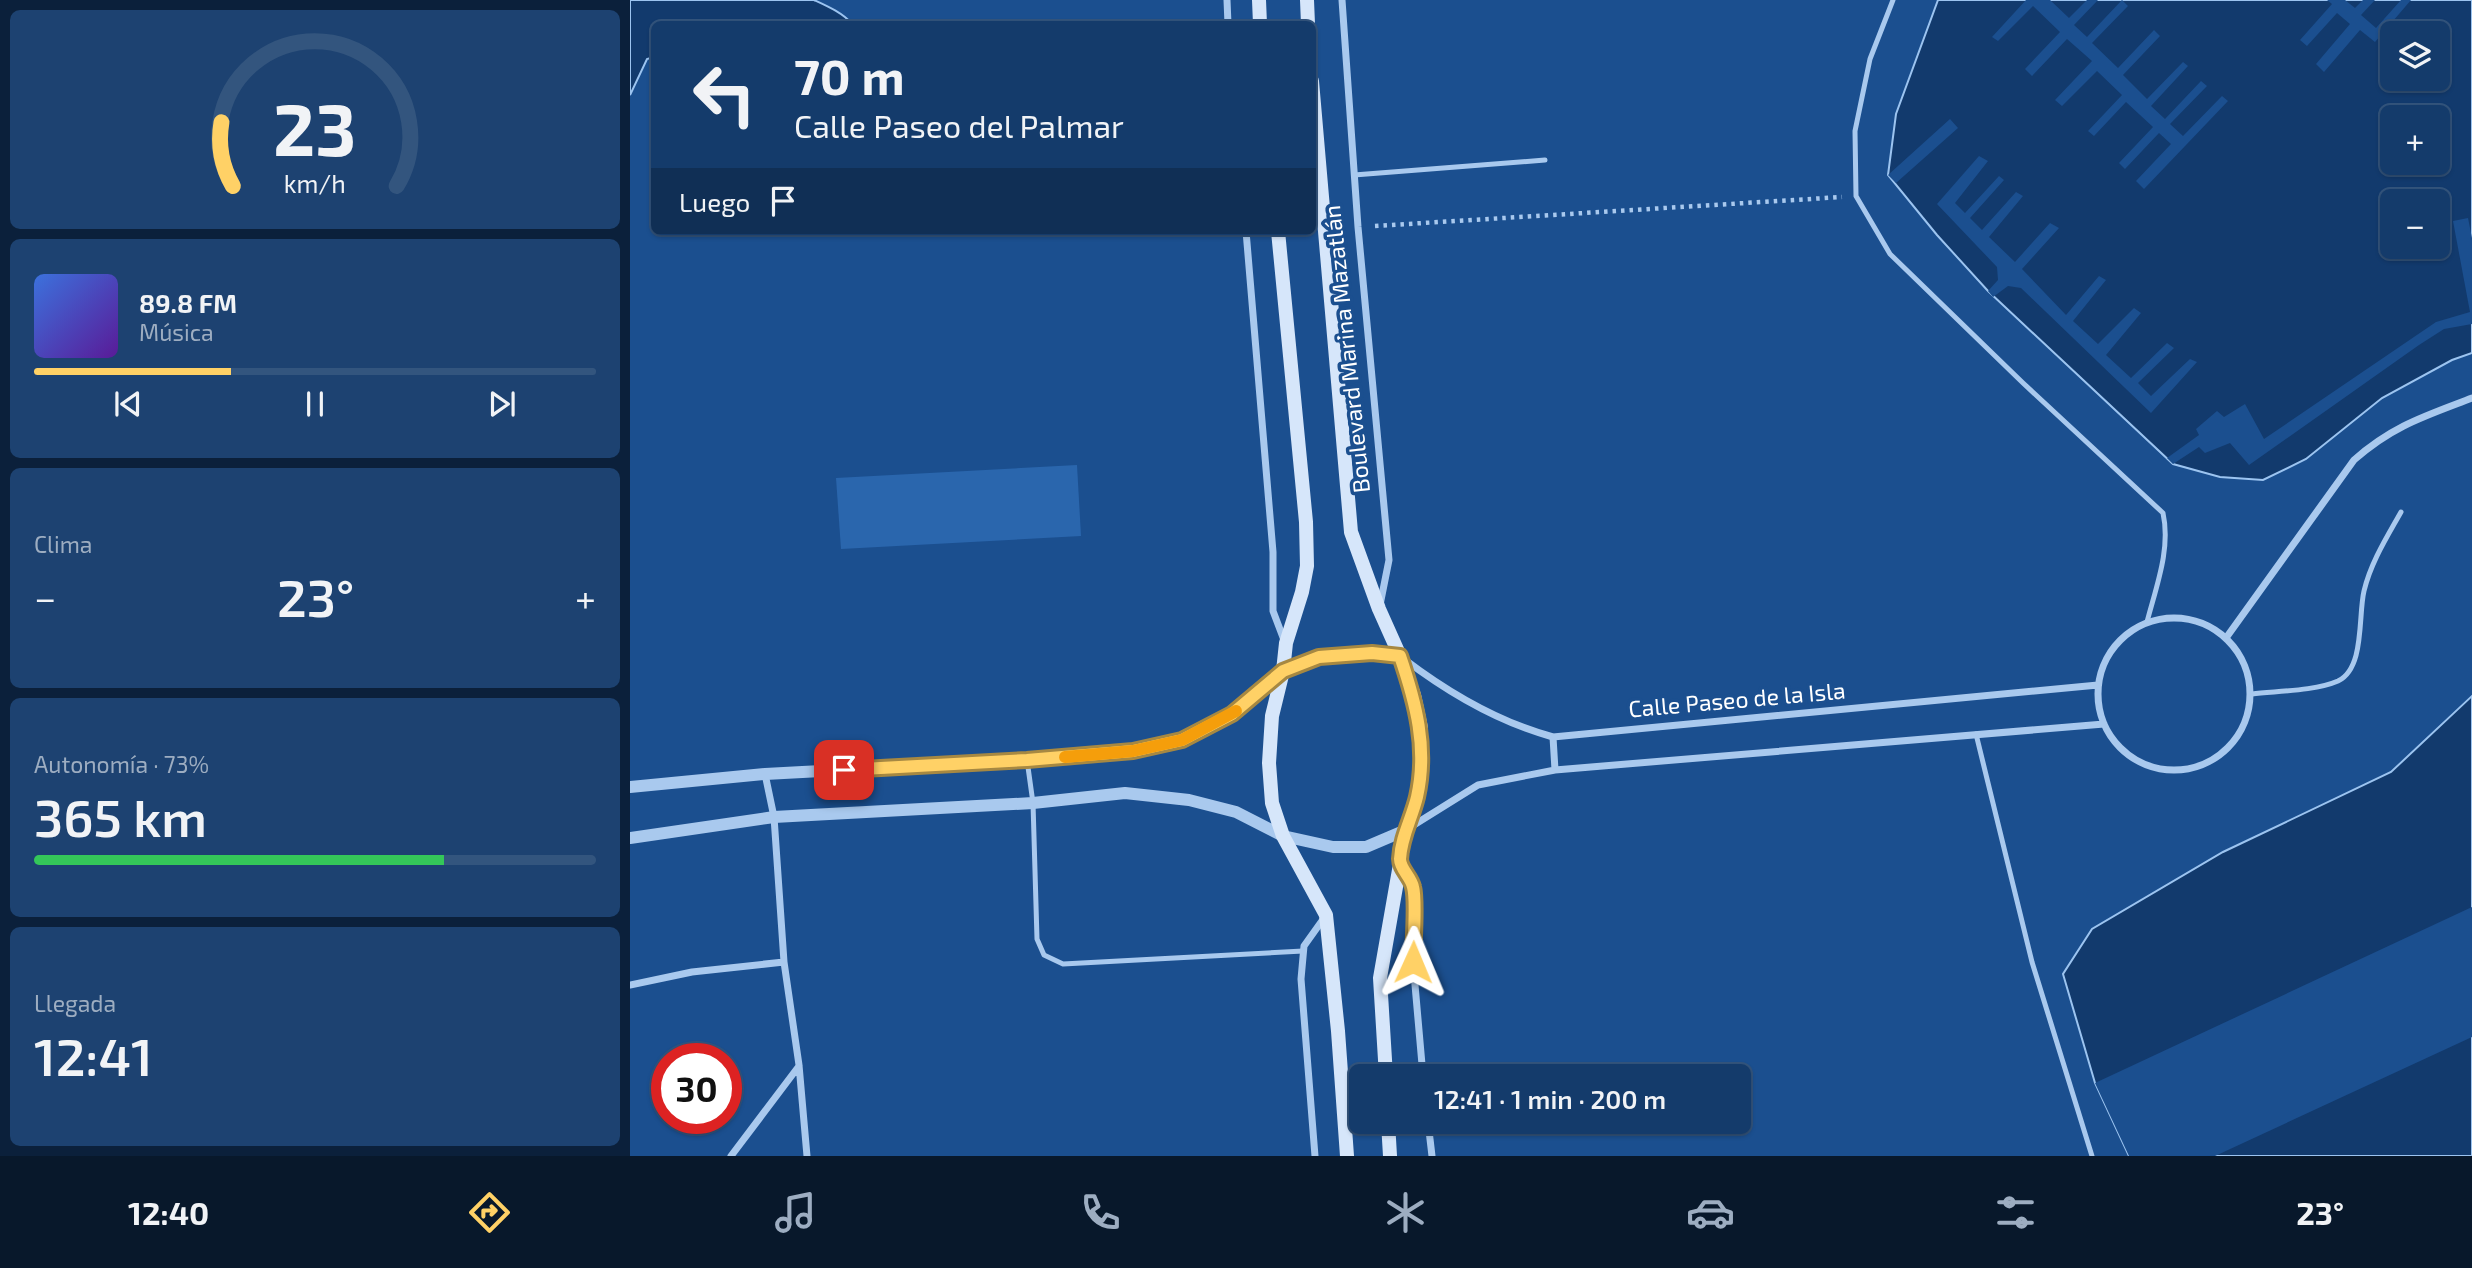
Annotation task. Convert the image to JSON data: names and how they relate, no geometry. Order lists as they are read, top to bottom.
{
  "streets": {
    "main road": ["Boulevard Marina Mazatlán"],
    "street": ["Calle Paseo de la Isla"]
  },
  "crossings": [
    ["Boulevard Marina Mazatlán", "Calle Paseo de la Isla"]
  ],
  "page": {
    "map_buttons": ["+", "−"],
    "turn": ["70 m", "Calle Paseo del Palmar"],
    "then": "Luego",
    "song": ["89.8 FM", "Música"],
    "tile": [
      "Clima",
      ["Autonomía · 73%", "365 km"],
      ["Llegada", "12:41"]
    ],
    "heat": ["−", "23°", "+"],
    "limit": "30",
    "trip": "12:41 · 1 min · 200 m",
    "tabs": ["12:40", "23°"],
    "gauge": ["23", "km/h"]
  }
}
